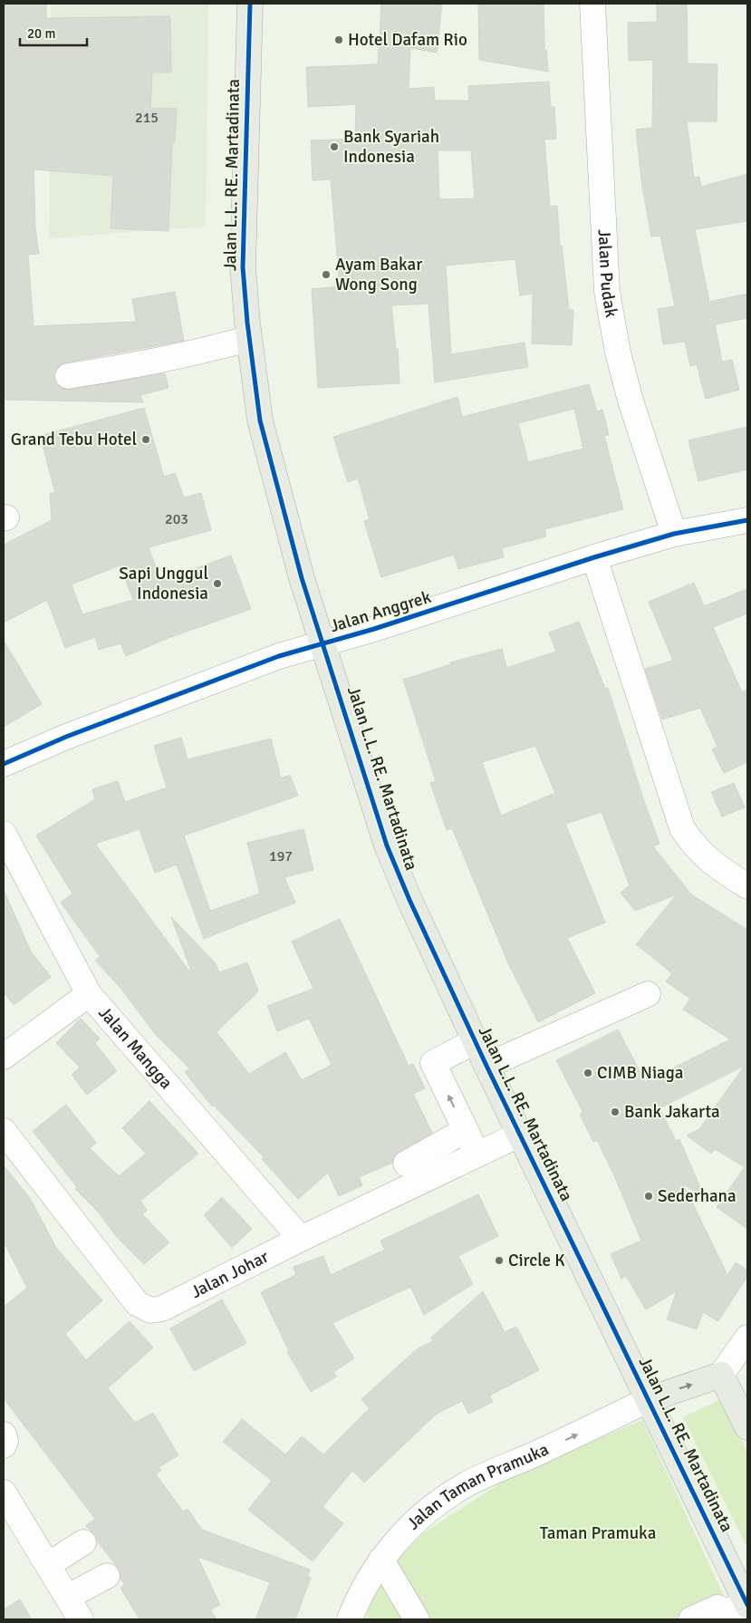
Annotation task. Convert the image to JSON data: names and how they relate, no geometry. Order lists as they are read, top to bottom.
{
  "streets": {
    "main road": ["Jalan L.L. RE. Martadinata"],
    "street": [
      "Jalan Pudak",
      "Jalan Anggrek",
      "Jalan Mangga",
      "Jalan Johar",
      "Jalan Taman Pramuka"
    ]
  },
  "crossings": [
    ["Jalan L.L. RE. Martadinata", "Jalan Anggrek"],
    ["Jalan L.L. RE. Martadinata", "Jalan Johar"],
    ["Jalan L.L. RE. Martadinata", "Jalan Taman Pramuka"],
    ["Jalan Pudak", "Jalan Anggrek"],
    ["Jalan Mangga", "Jalan Johar"]
  ],
  "one_way": ["Jalan Taman Pramuka"],
  "parks": ["Taman Pramuka"],
  "places": [
    "Hotel Dafam Rio",
    "Bank Syariah Indonesia",
    "Ayam Bakar Wong Song",
    "Grand Tebu Hotel",
    "Sapi Unggul Indonesia",
    "CIMB Niaga",
    "Bank Jakarta",
    "Sederhana",
    "Circle K"
  ],
  "house_numbers": ["215", "203", "197"],
  "scale_bar": "20 m"
}
